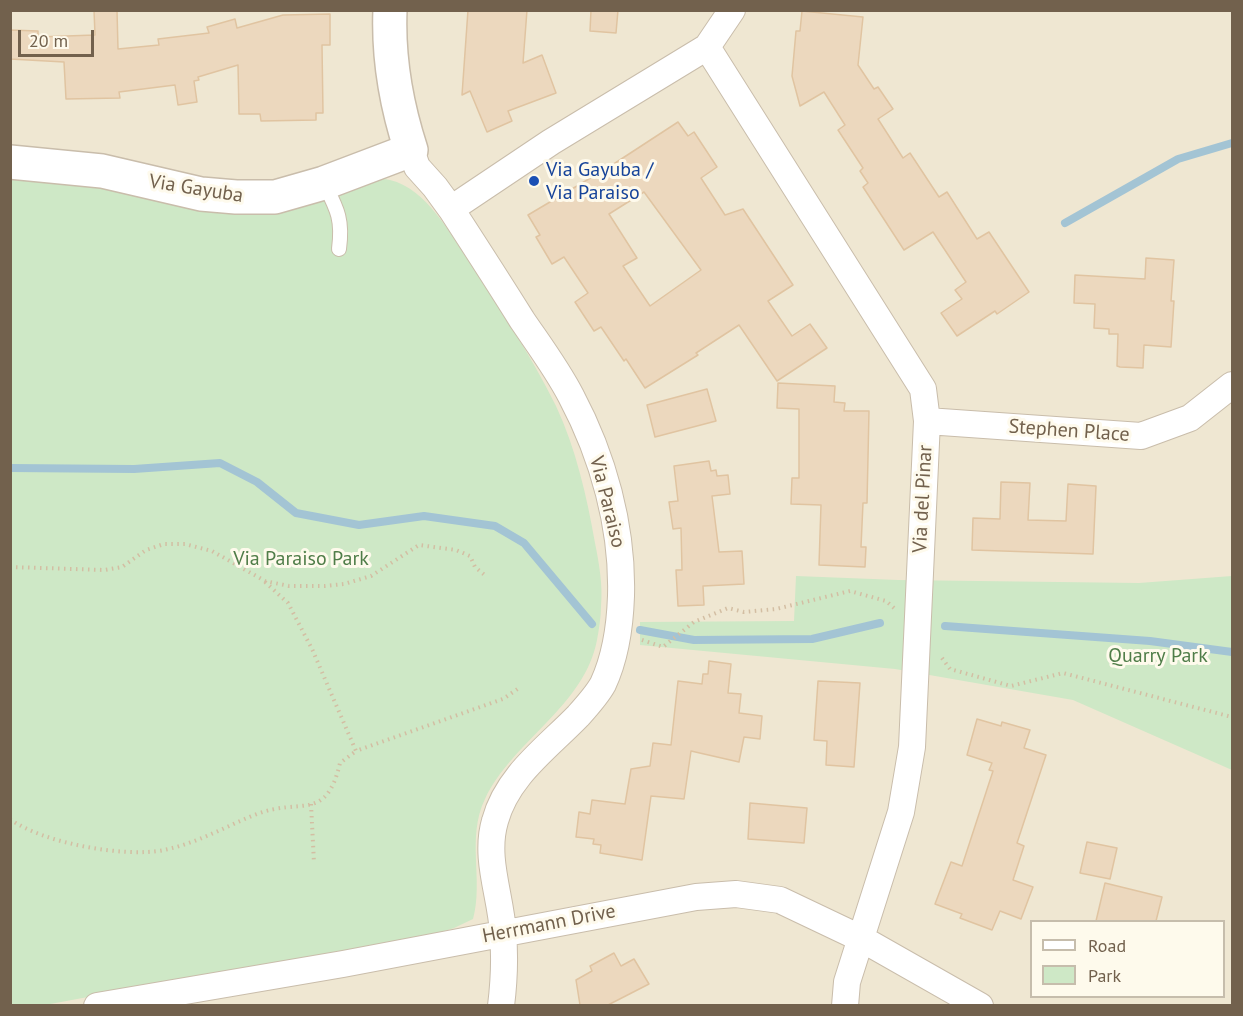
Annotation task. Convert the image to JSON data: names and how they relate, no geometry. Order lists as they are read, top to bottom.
{
  "streets": {
    "street": [
      "Via Gayuba",
      "Stephen Place",
      "Via del Pinar",
      "Via Paraiso",
      "Herrmann Drive"
    ]
  },
  "crossings": [
    ["Via Gayuba", "Via Paraiso"],
    ["Stephen Place", "Via del Pinar"],
    ["Via del Pinar", "Herrmann Drive"],
    ["Via Paraiso", "Herrmann Drive"]
  ],
  "parks": ["Via Paraiso Park", "Quarry Park"],
  "places": ["Via Gayuba / Via Paraiso"],
  "legend": ["Road", "Park"],
  "scale_bar": "20 m"
}
